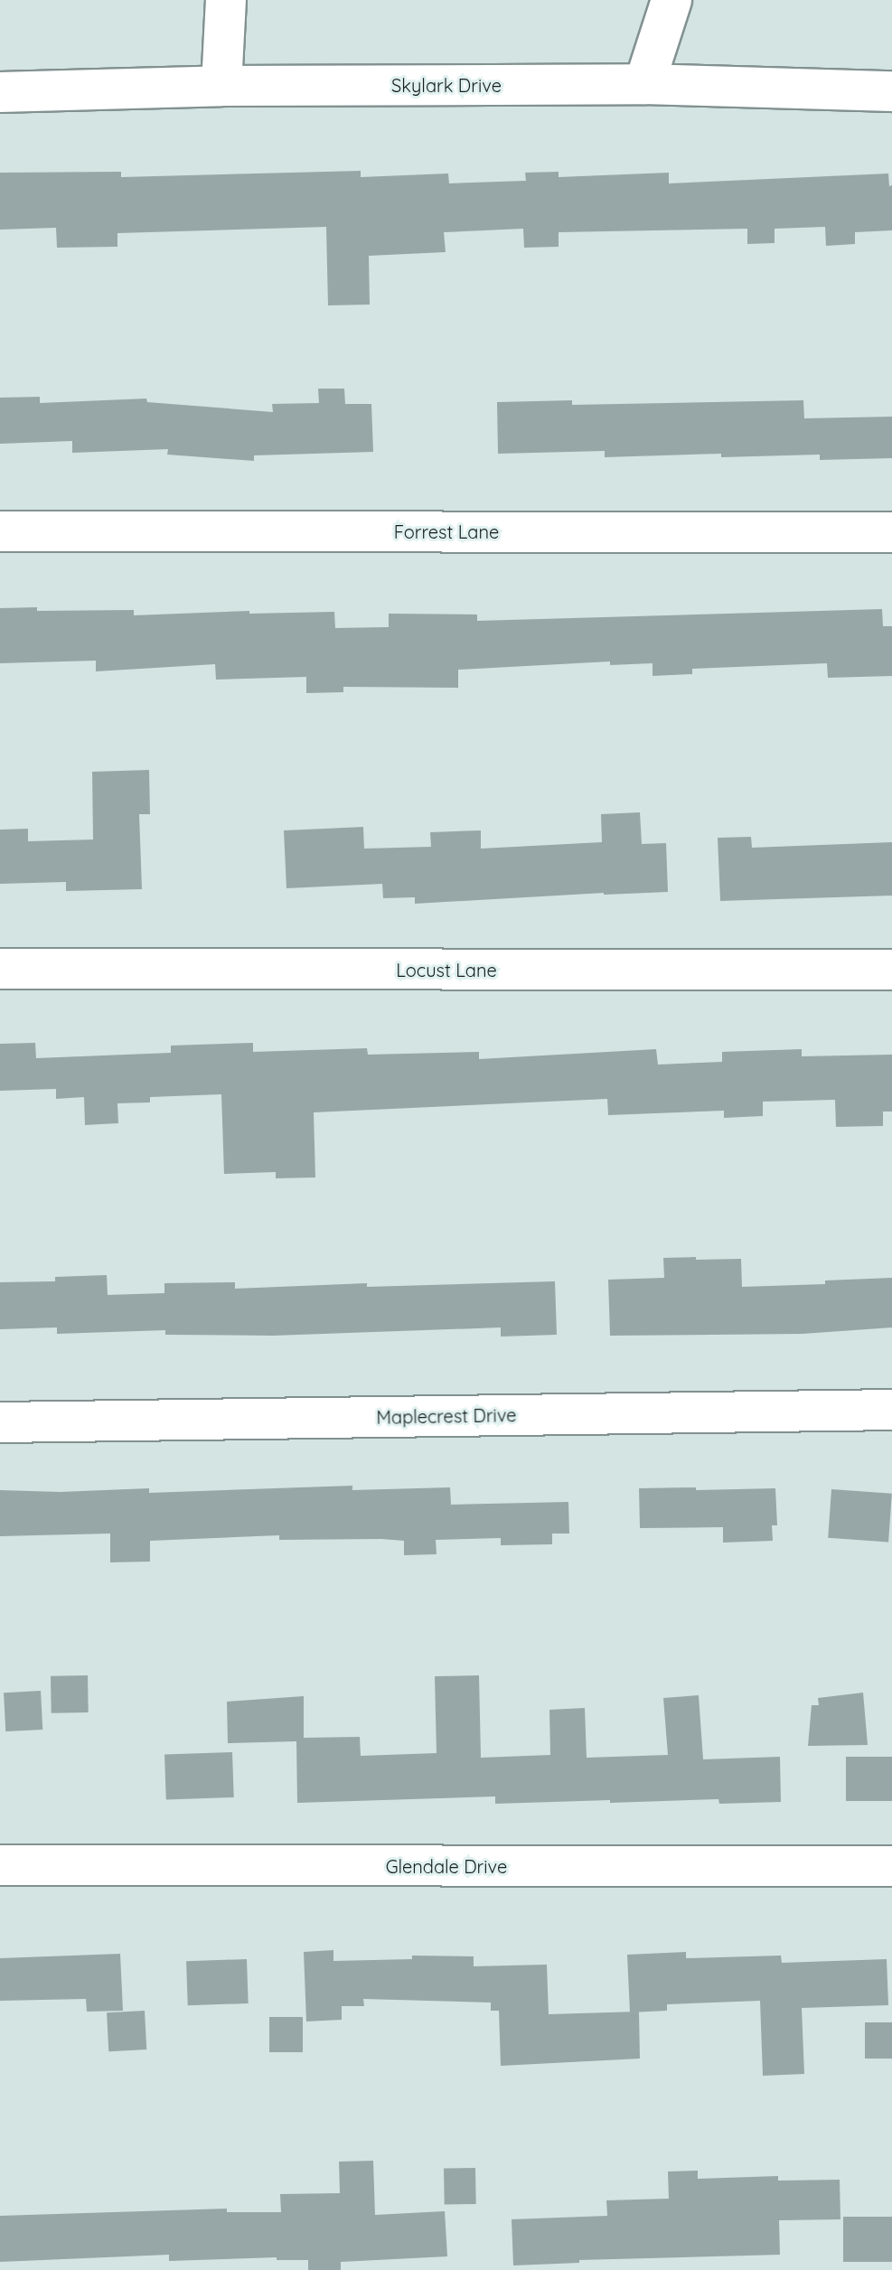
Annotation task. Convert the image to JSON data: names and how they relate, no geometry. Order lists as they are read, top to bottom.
{
  "streets": {
    "street": [
      "Skylark Drive",
      "Forrest Lane",
      "Locust Lane",
      "Maplecrest Drive",
      "Glendale Drive"
    ]
  }
}
